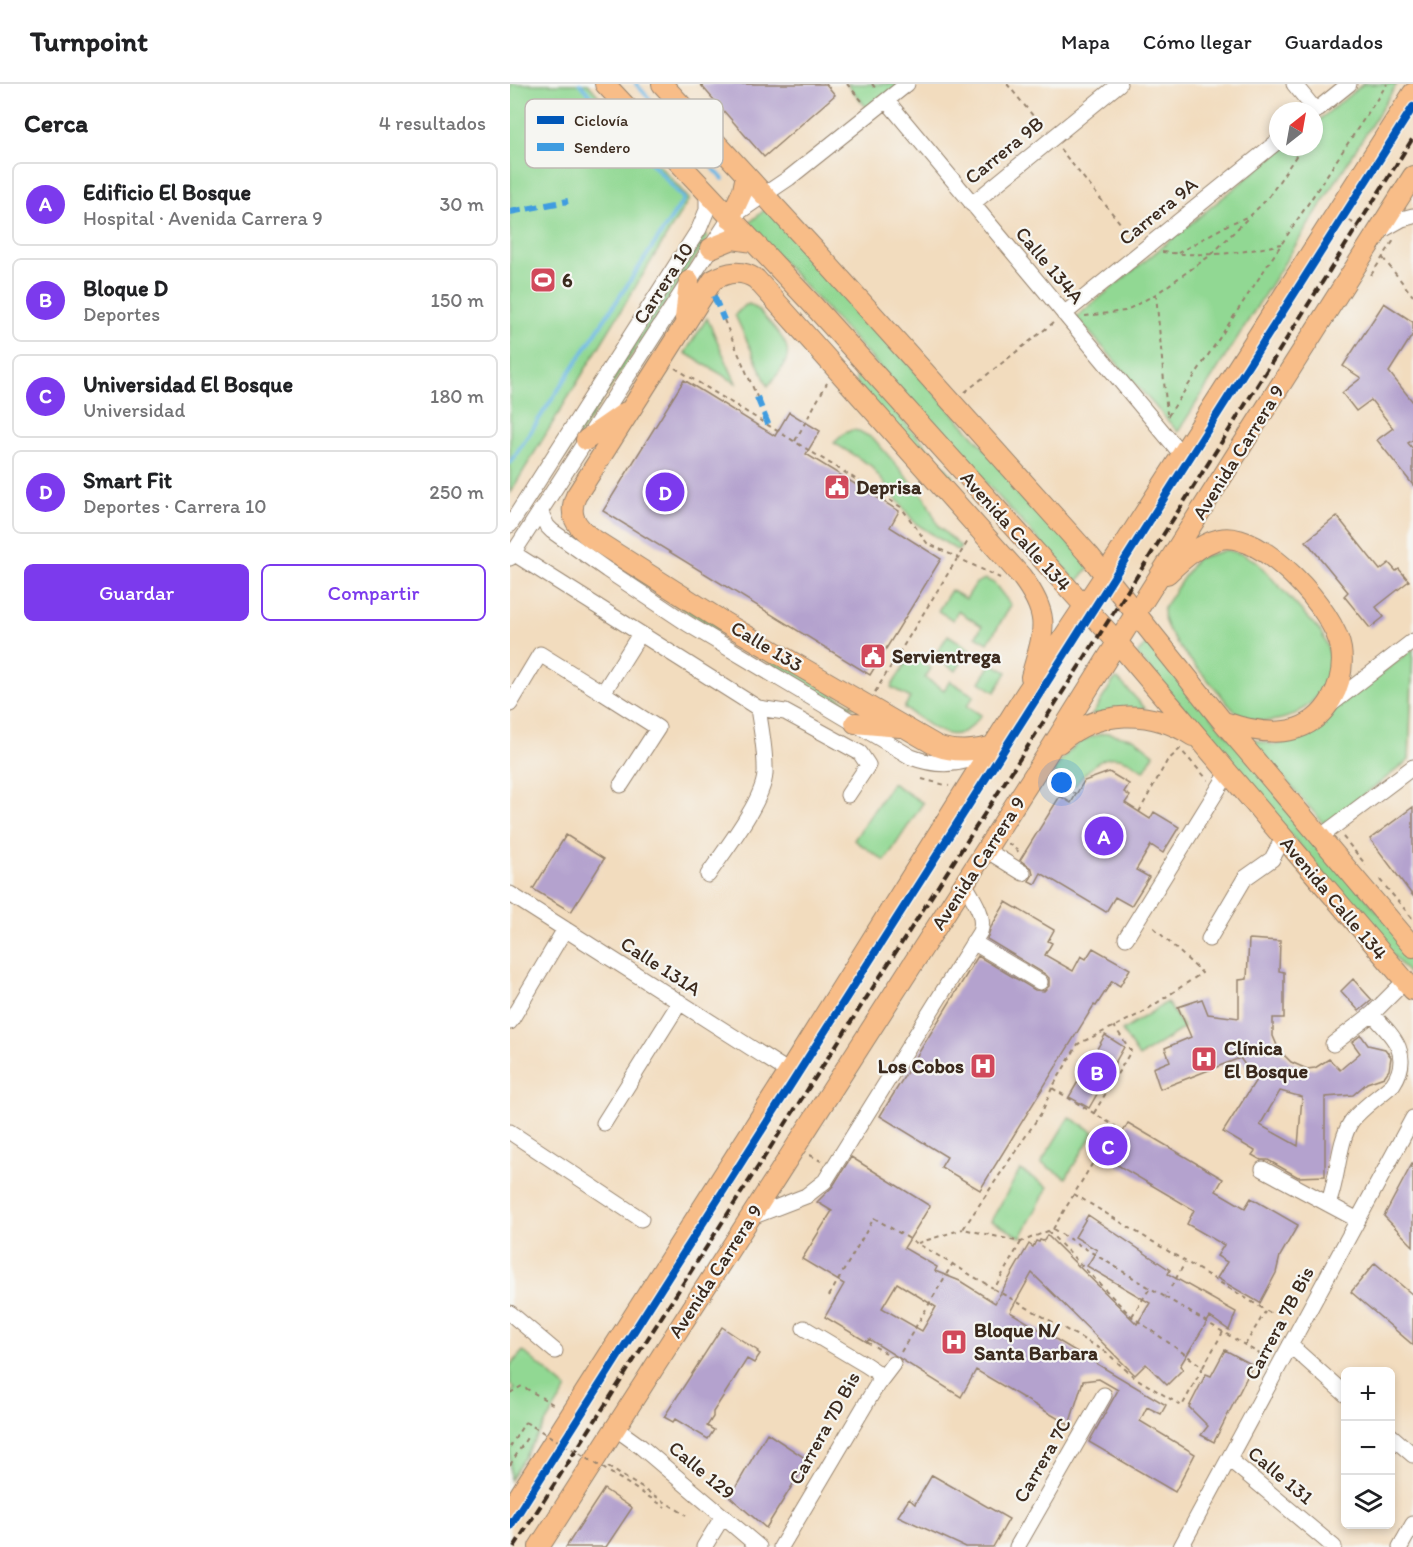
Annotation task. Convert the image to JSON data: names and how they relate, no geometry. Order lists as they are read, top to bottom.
{
  "streets": {
    "main road": ["Avenida Carrera 9", "Avenida Calle 134"],
    "street": [
      "Carrera 9B",
      "Carrera 9A",
      "Calle 134A",
      "Carrera 10",
      "Calle 133",
      "Calle 131A",
      "Carrera 7B Bis",
      "Carrera 7D Bis",
      "Carrera 7C",
      "Calle 129",
      "Calle 131"
    ]
  },
  "crossings": [
    ["Carrera 9B", "Calle 134A"],
    ["Carrera 9A", "Calle 134A"],
    ["Calle 134A", "Carrera 10"],
    ["Carrera 10", "Avenida Calle 134"],
    ["Carrera 10", "Calle 133"],
    ["Avenida Carrera 9", "Avenida Calle 134"],
    ["Avenida Carrera 9", "Calle 129"],
    ["Carrera 7B Bis", "Calle 131"]
  ],
  "places": {
    "sports": ["6"],
    "public building": ["Deprisa", "Servientrega"],
    "hospital": ["Clínica El Bosque", "Los Cobos", "Bloque N/ Santa Barbara"]
  },
  "legend": ["Ciclovía", "Sendero"],
  "north": "top right",
  "page": {
    "header": "Turnpoint",
    "nav": ["Mapa", "Cómo llegar", "Guardados"],
    "heading": ["Cerca", "4 resultados"],
    "list": [
      {
        "mark": "A",
        "name": "Edificio El Bosque",
        "note": "Hospital · Avenida Carrera 9",
        "value": "30 m"
      },
      {
        "mark": "B",
        "name": "Bloque D",
        "note": "Deportes",
        "value": "150 m"
      },
      {
        "mark": "C",
        "name": "Universidad El Bosque",
        "note": "Universidad",
        "value": "180 m"
      },
      {
        "mark": "D",
        "name": "Smart Fit",
        "note": "Deportes · Carrera 10",
        "value": "250 m"
      }
    ],
    "pins": [
      "D",
      "A",
      "B",
      "C"
    ],
    "buttons": ["Guardar", "Compartir"],
    "map_buttons": ["+", "−"]
  }
}
